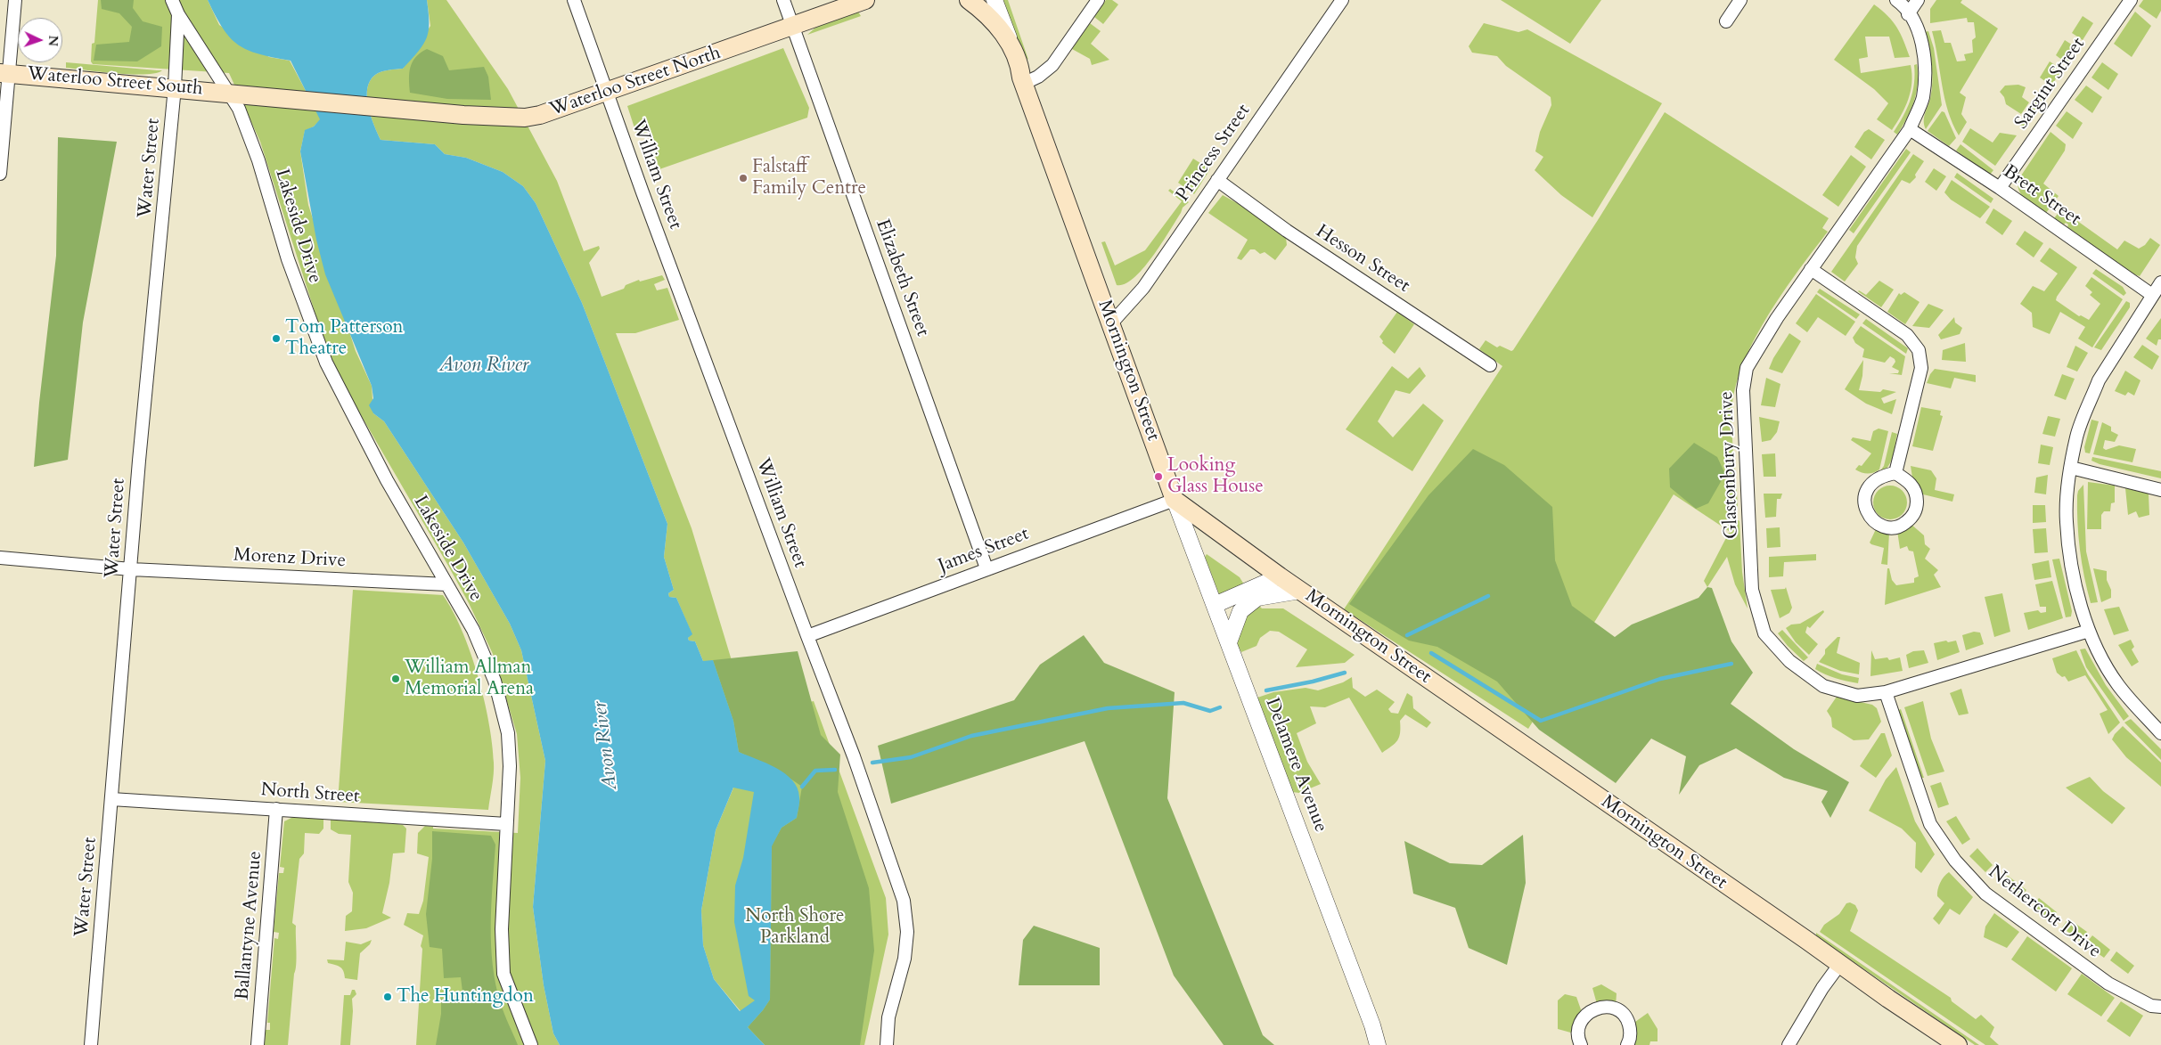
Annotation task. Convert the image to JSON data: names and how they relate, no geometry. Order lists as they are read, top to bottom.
{
  "streets": {
    "main road": ["Waterloo Street South", "Waterloo Street North", "Mornington Street"],
    "street": [
      "Sargint Street",
      "Princess Street",
      "Water Street",
      "William Street",
      "Brett Street",
      "Lakeside Drive",
      "Hesson Street",
      "Elizabeth Street",
      "Glastonbury Drive",
      "James Street",
      "Morenz Drive",
      "Delamere Avenue",
      "North Street",
      "Nethercott Drive",
      "Ballantyne Avenue"
    ]
  },
  "crossings": [
    ["Waterloo Street South", "Waterloo Street North"],
    ["Waterloo Street South", "Water Street"],
    ["Waterloo Street South", "Lakeside Drive"],
    ["Waterloo Street North", "William Street"],
    ["Waterloo Street North", "Lakeside Drive"],
    ["Waterloo Street North", "Elizabeth Street"],
    ["Sargint Street", "Brett Street"],
    ["Princess Street", "Hesson Street"],
    ["Princess Street", "Mornington Street"],
    ["Water Street", "Lakeside Drive"],
    ["Water Street", "Morenz Drive"],
    ["Water Street", "North Street"],
    ["William Street", "James Street"],
    ["Brett Street", "Glastonbury Drive"],
    ["Lakeside Drive", "Morenz Drive"],
    ["Lakeside Drive", "North Street"],
    ["Elizabeth Street", "James Street"],
    ["Mornington Street", "James Street"],
    ["Mornington Street", "Delamere Avenue"],
    ["Glastonbury Drive", "Nethercott Drive"],
    ["James Street", "Delamere Avenue"],
    ["North Street", "Ballantyne Avenue"]
  ],
  "water": ["Avon River"],
  "parks": ["North Shore Parkland"],
  "places": [
    "Falstaff Family Centre",
    "Tom Patterson Theatre",
    "Looking Glass House",
    "William Allman Memorial Arena",
    "The Huntingdon"
  ],
  "north": "right"
}
